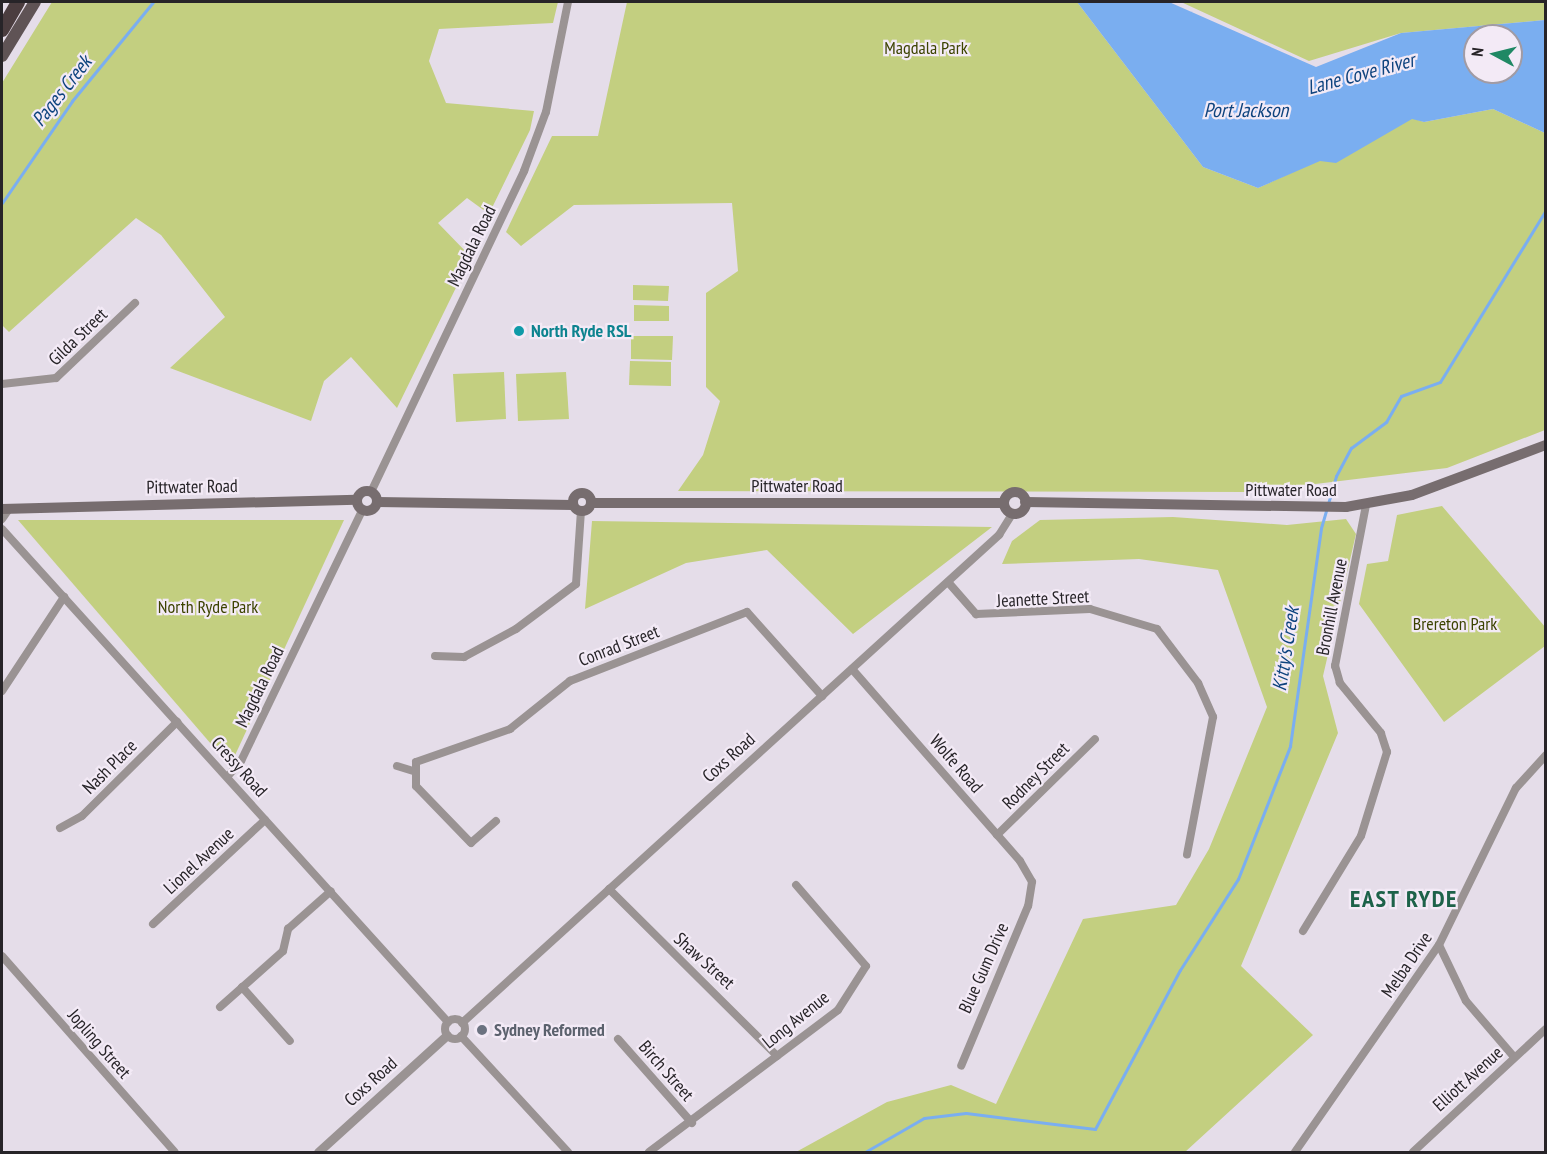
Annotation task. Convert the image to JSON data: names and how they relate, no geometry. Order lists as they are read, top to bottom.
{
  "streets": {
    "main road": ["Pittwater Road"],
    "street": [
      "Magdala Road",
      "Gilda Street",
      "Jeanette Street",
      "Bronhill Avenue",
      "Conrad Street",
      "Coxs Road",
      "Wolfe Road",
      "Nash Place",
      "Cressy Road",
      "Rodney Street",
      "Lionel Avenue",
      "Shaw Street",
      "Melba Drive",
      "Blue Gum Drive",
      "Long Avenue",
      "Jopling Street",
      "Birch Street",
      "Elliott Avenue"
    ]
  },
  "crossings": [
    ["Magdala Road", "Pittwater Road"],
    ["Magdala Road", "Cressy Road"],
    ["Pittwater Road", "Bronhill Avenue"],
    ["Pittwater Road", "Cressy Road"],
    ["Jeanette Street", "Coxs Road"],
    ["Conrad Street", "Coxs Road"],
    ["Coxs Road", "Wolfe Road"],
    ["Coxs Road", "Shaw Street"],
    ["Wolfe Road", "Rodney Street"],
    ["Wolfe Road", "Blue Gum Drive"],
    ["Nash Place", "Cressy Road"],
    ["Cressy Road", "Lionel Avenue"],
    ["Shaw Street", "Long Avenue"],
    ["Long Avenue", "Birch Street"]
  ],
  "districts": ["EAST RYDE"],
  "water": [
    "Lane Cove River",
    "Pages Creek",
    "Port Jackson",
    "Kitty's Creek"
  ],
  "parks": ["Magdala Park", "North Ryde Park", "Brereton Park"],
  "places": ["North Ryde RSL", "Sydney Reformed"],
  "north": "left"
}
